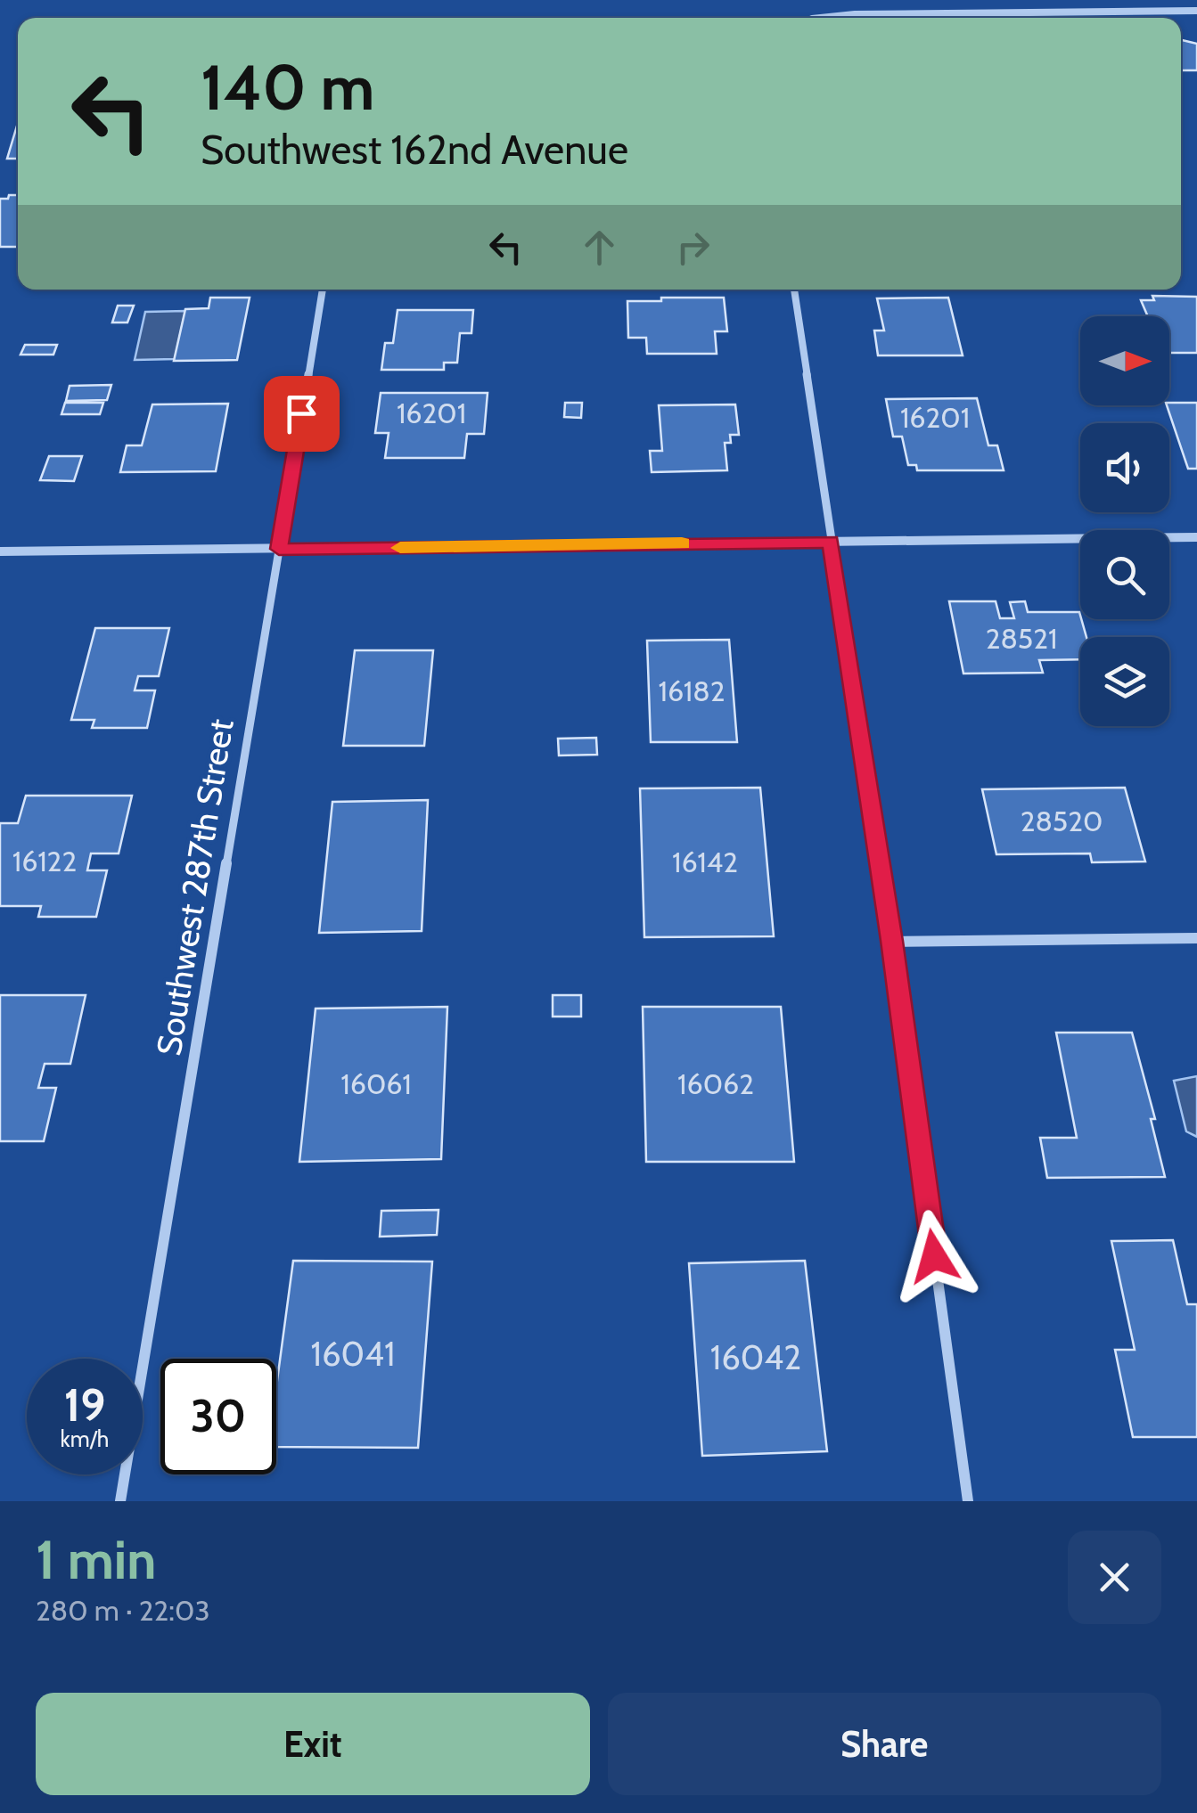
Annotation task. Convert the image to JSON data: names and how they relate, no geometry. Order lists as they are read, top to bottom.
{
  "streets": {
    "street": ["Southwest 287th Street"]
  },
  "house_numbers": [
    "16201",
    "16201",
    "28521",
    "16182",
    "28520",
    "16122",
    "16142",
    "16061",
    "16062",
    "16041",
    "16042"
  ],
  "north": "right",
  "page": {
    "turn": ["140 m", "Southwest 162nd Avenue"],
    "speed": "19 km/h",
    "limit": "30",
    "heading": ["1 min", "280 m · 22:03"],
    "buttons": ["Exit", "Share"]
  }
}
